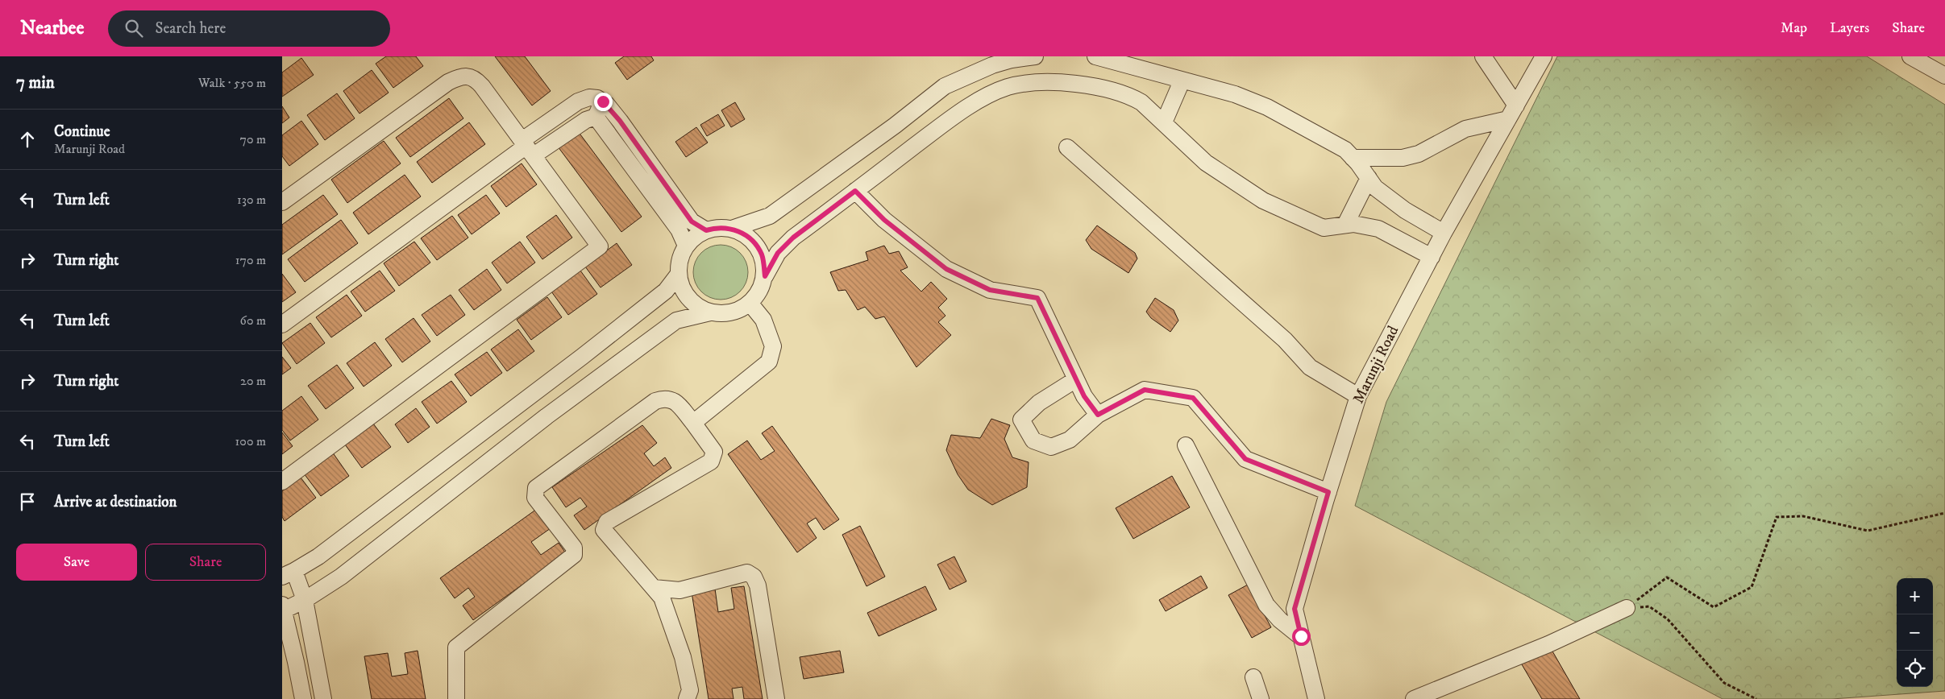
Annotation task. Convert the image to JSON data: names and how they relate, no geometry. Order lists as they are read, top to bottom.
{
  "streets": {
    "street": ["Marunji Road"]
  },
  "page": {
    "header": "Nearbee",
    "search": "Search here",
    "nav": ["Map", "Layers", "Share"],
    "heading": ["7 min", "Walk · 550 m"],
    "list": [
      ["Continue", "Marunji Road", "70 m"],
      ["Turn left", "130 m"],
      ["Turn right", "170 m"],
      ["Turn left", "60 m"],
      ["Turn right", "20 m"],
      ["Turn left", "100 m"],
      "Arrive at destination"
    ],
    "buttons": ["Save", "Share"],
    "map_buttons": ["+", "−"]
  }
}
